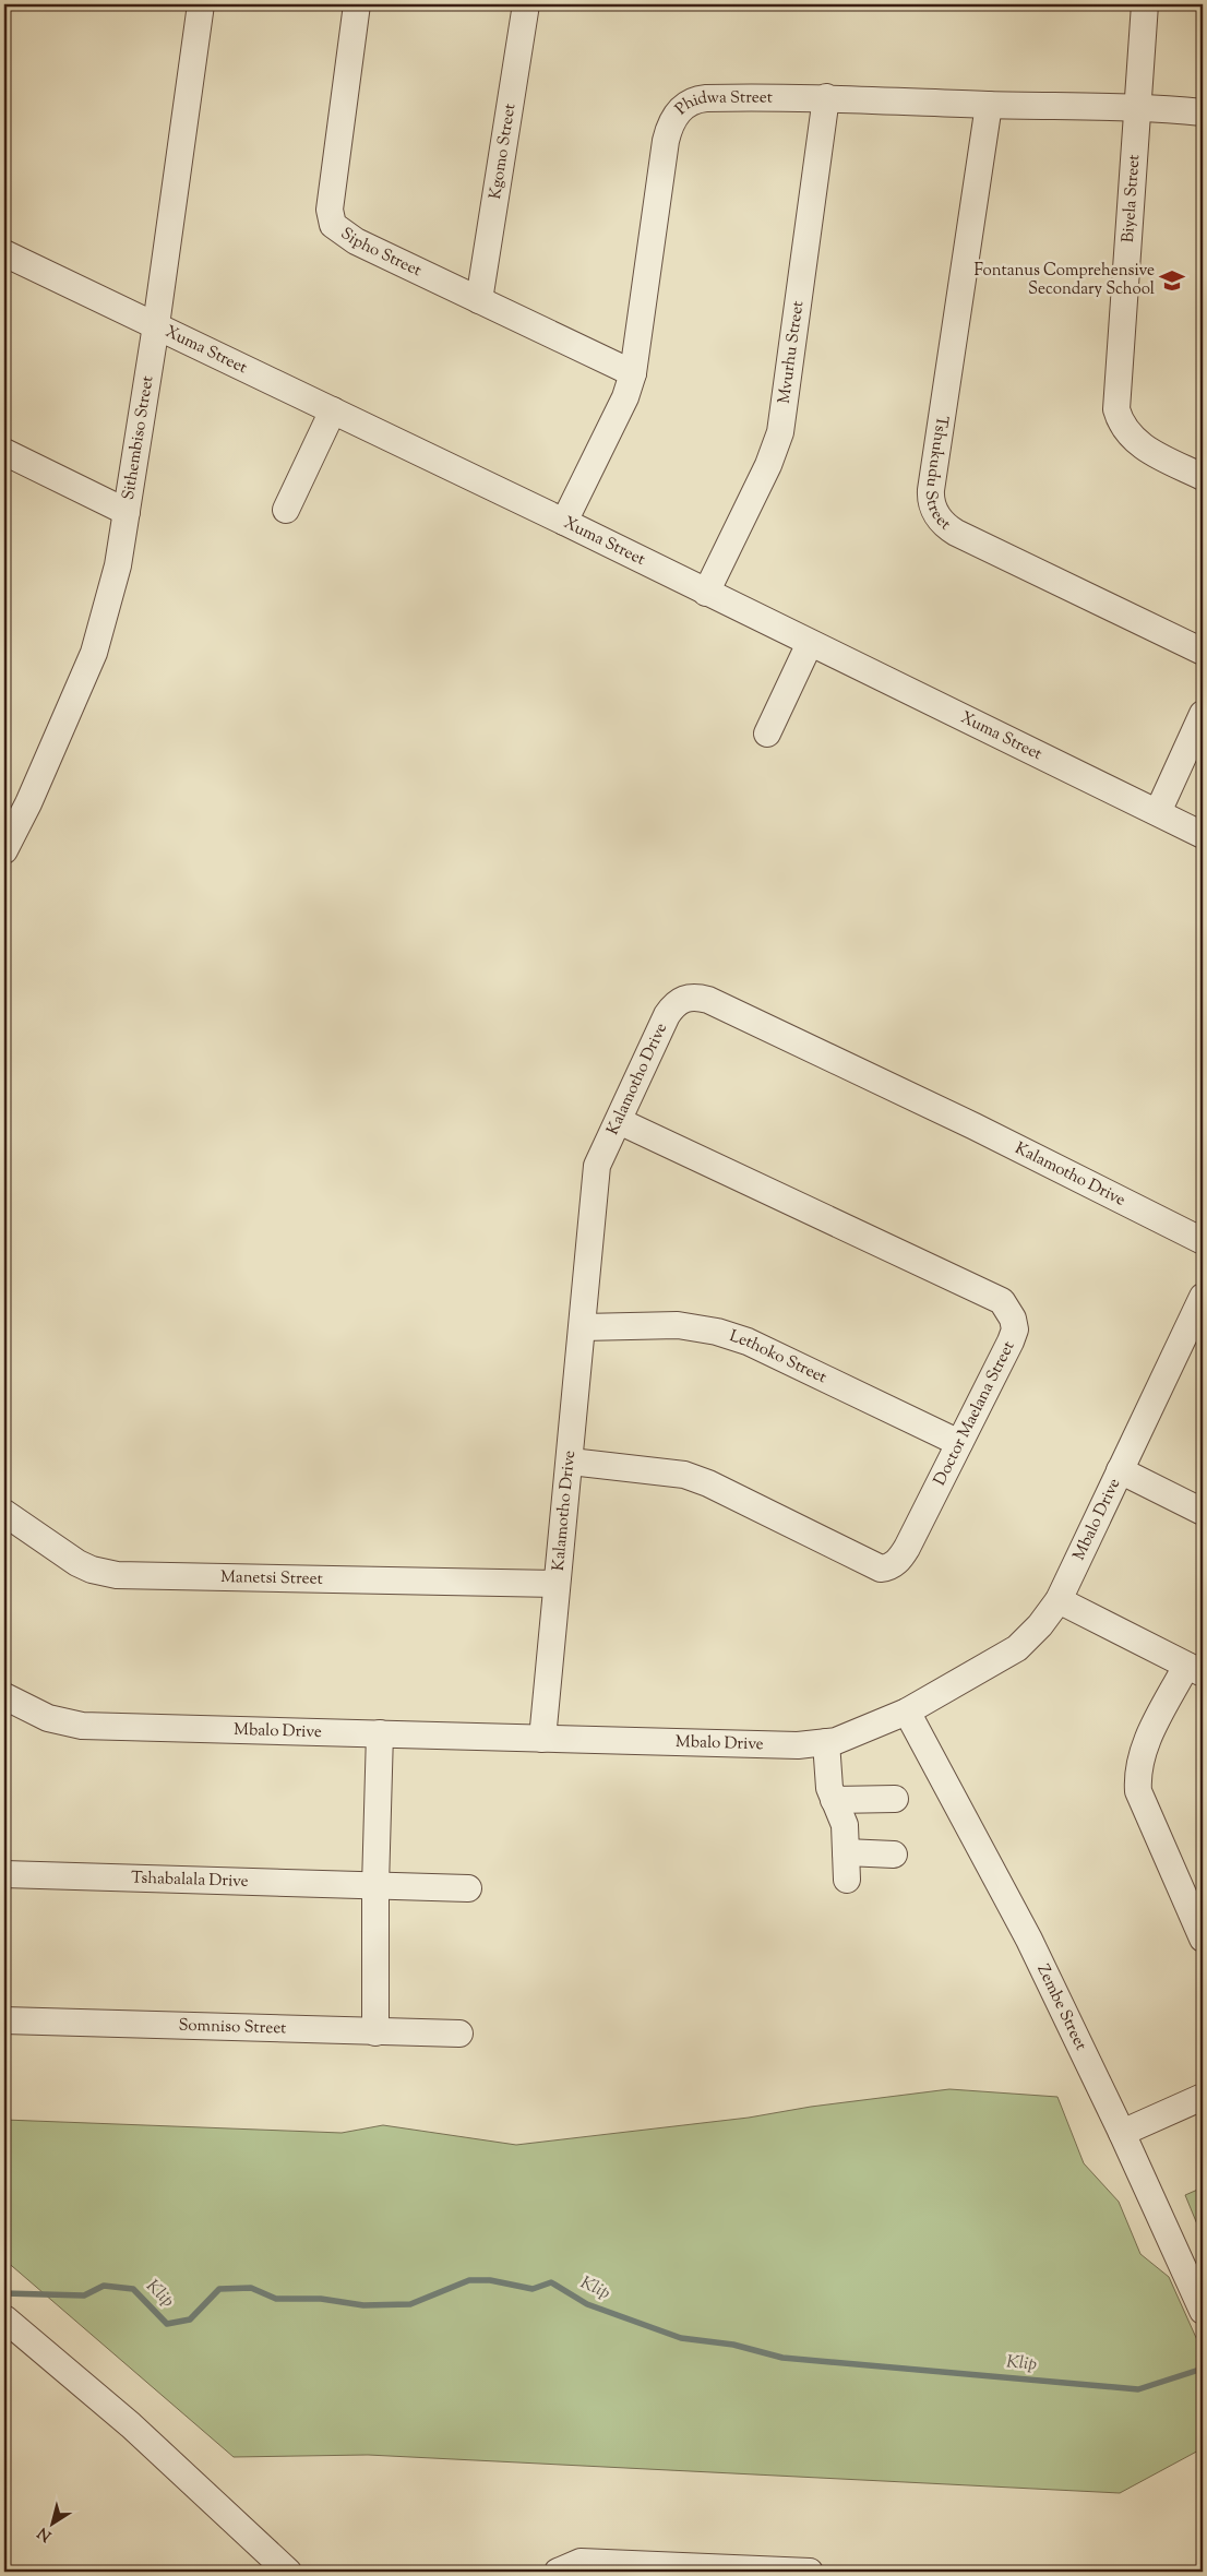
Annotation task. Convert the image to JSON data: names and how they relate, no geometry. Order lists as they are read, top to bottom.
{
  "streets": {
    "street": [
      "Phidwa Street",
      "Kgomo Street",
      "Biyela Street",
      "Sipho Street",
      "Xuma Street",
      "Mvurhu Street",
      "Sithembiso Street",
      "Tshukudu Street",
      "Kalamotho Drive",
      "Lethoko Street",
      "Doctor Maelana Street",
      "Mbalo Drive",
      "Manetsi Street",
      "Tshabalala Drive",
      "Zembe Street",
      "Somniso Street"
    ]
  },
  "crossings": [
    ["Phidwa Street", "Biyela Street"],
    ["Phidwa Street", "Sipho Street"],
    ["Phidwa Street", "Xuma Street"],
    ["Phidwa Street", "Mvurhu Street"],
    ["Phidwa Street", "Tshukudu Street"],
    ["Kgomo Street", "Sipho Street"],
    ["Xuma Street", "Mvurhu Street"],
    ["Xuma Street", "Sithembiso Street"],
    ["Kalamotho Drive", "Lethoko Street"],
    ["Kalamotho Drive", "Doctor Maelana Street"],
    ["Kalamotho Drive", "Mbalo Drive"],
    ["Kalamotho Drive", "Manetsi Street"],
    ["Lethoko Street", "Doctor Maelana Street"],
    ["Mbalo Drive", "Zembe Street"]
  ],
  "water": ["Klip"],
  "places": {
    "school or university": ["Fontanus Comprehensive Secondary School"]
  },
  "north": "bottom left"
}
